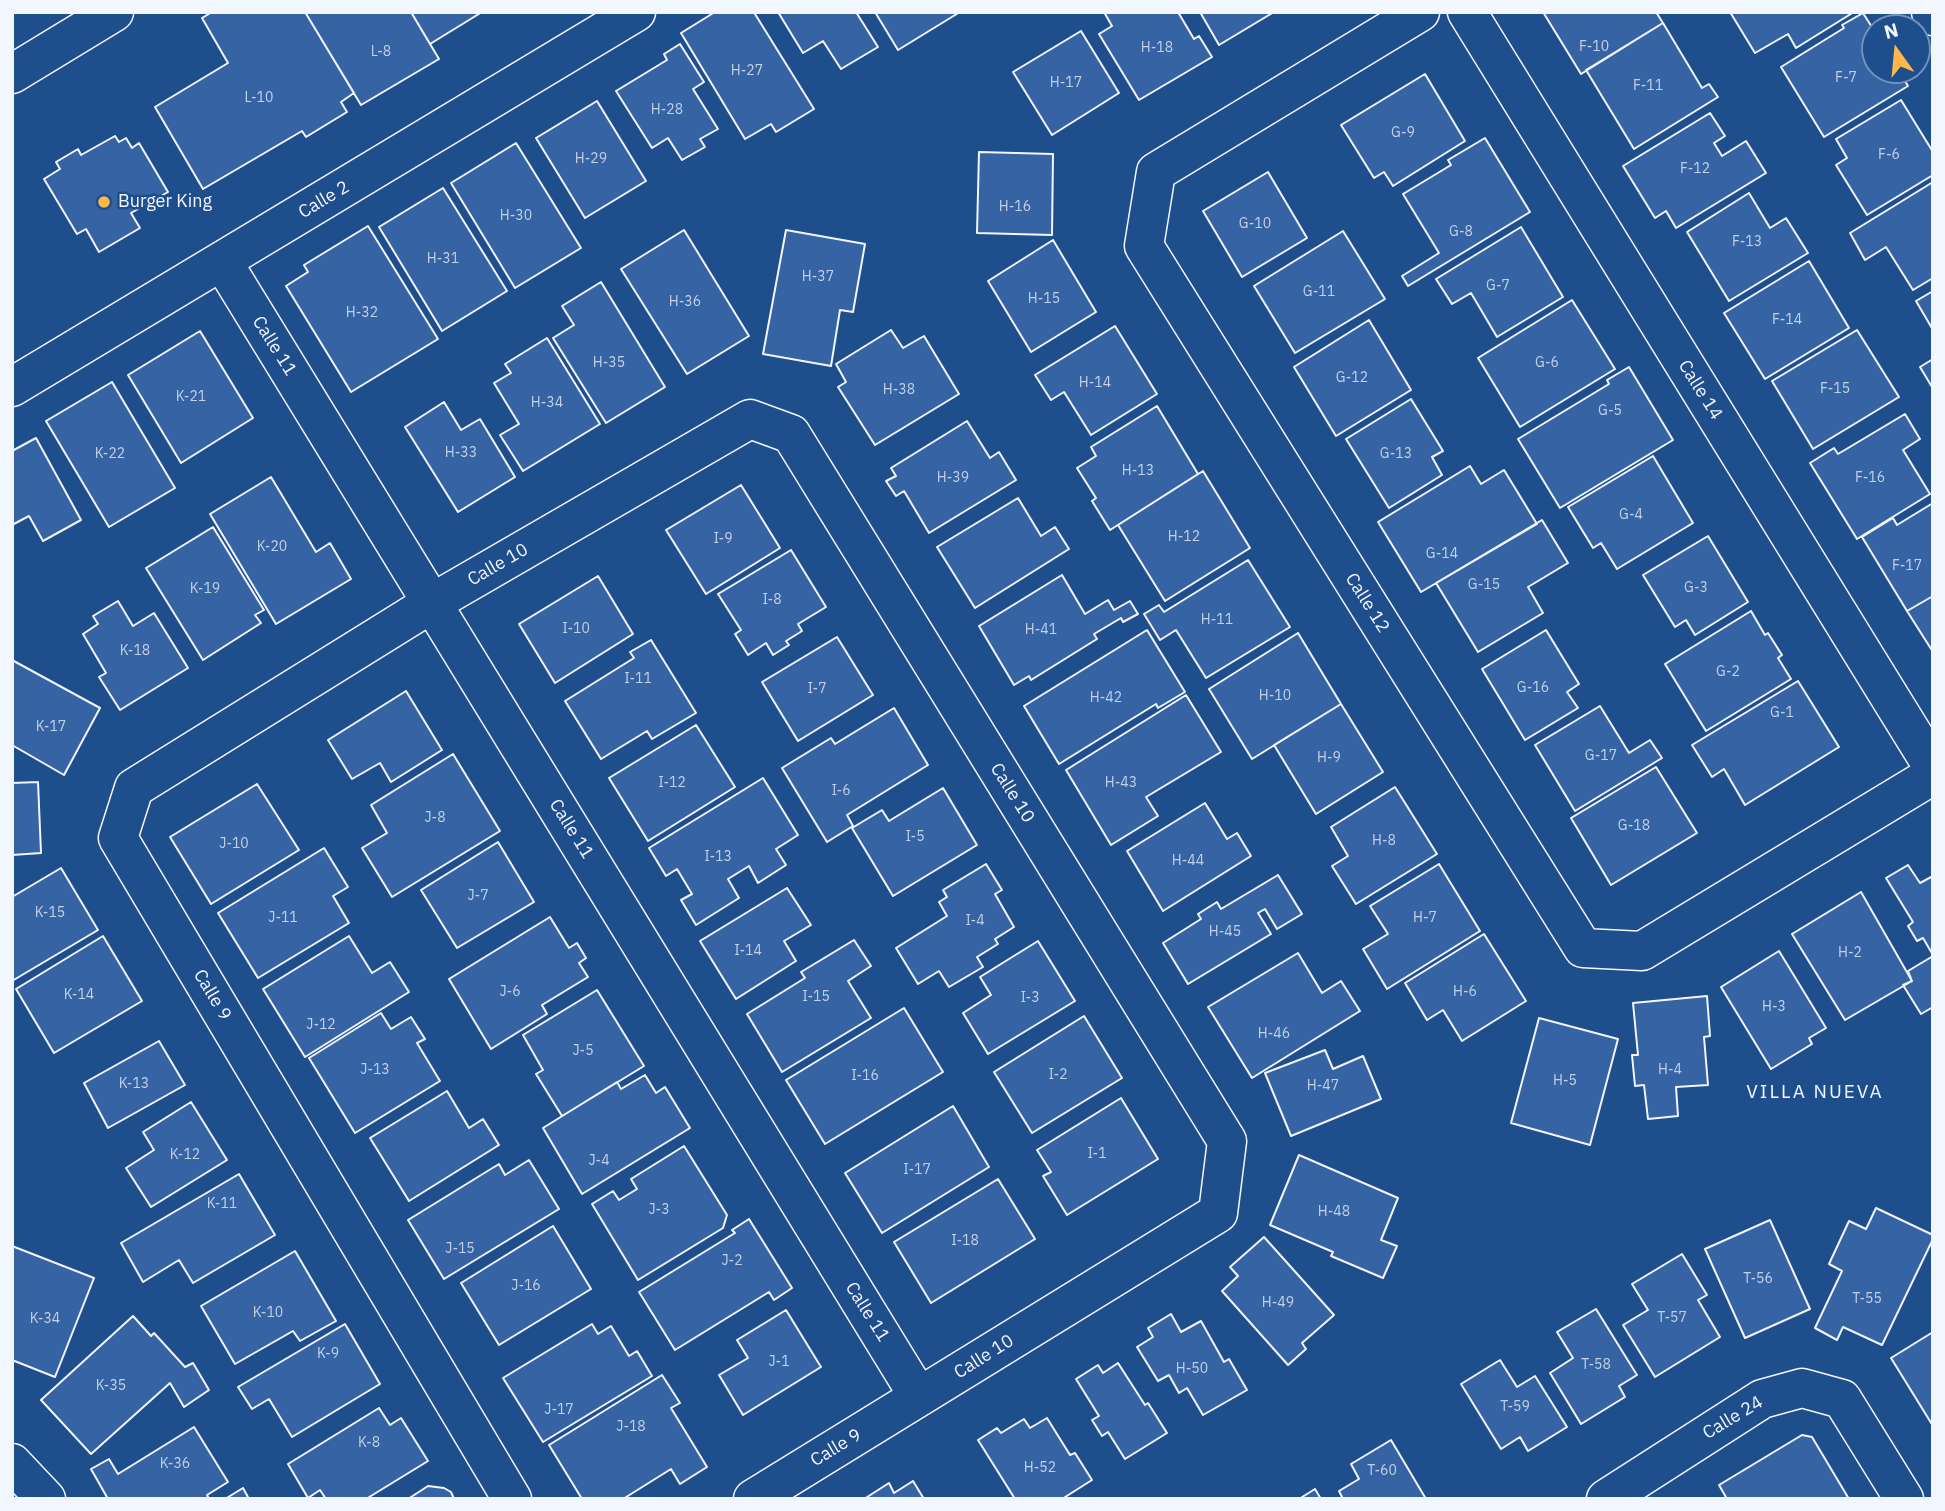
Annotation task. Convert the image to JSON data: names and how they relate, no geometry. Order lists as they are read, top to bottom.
{
  "streets": {
    "street": [
      "Calle 2",
      "Calle 11",
      "Calle 14",
      "Calle 10",
      "Calle 12",
      "Calle 9",
      "Calle 24"
    ]
  },
  "crossings": [
    ["Calle 2", "Calle 11"],
    ["Calle 11", "Calle 10"],
    ["Calle 11", "Calle 9"],
    ["Calle 10", "Calle 9"]
  ],
  "districts": ["VILLA NUEVA"],
  "places": ["Burger King"],
  "house_numbers": [
    "F-10",
    "H-18",
    "L-8",
    "H-27",
    "F-7",
    "H-17",
    "F-11",
    "L-10",
    "H-28",
    "G-9",
    "F-6",
    "H-29",
    "F-12",
    "H-16",
    "H-30",
    "G-10",
    "G-8",
    "F-13",
    "H-31",
    "H-37",
    "G-7",
    "G-11",
    "H-15",
    "H-36",
    "H-32",
    "F-14",
    "H-35",
    "G-6",
    "G-12",
    "H-14",
    "F-15",
    "H-38",
    "K-21",
    "H-34",
    "G-5",
    "H-33",
    "K-22",
    "G-13",
    "H-13",
    "H-39",
    "F-16",
    "G-4",
    "H-12",
    "I-9",
    "K-20",
    "G-14",
    "F-17",
    "G-15",
    "G-3",
    "K-19",
    "I-8",
    "H-11",
    "I-10",
    "H-41",
    "K-18",
    "G-2",
    "I-11",
    "G-16",
    "I-7",
    "H-10",
    "H-42",
    "G-1",
    "K-17",
    "G-17",
    "H-9",
    "I-12",
    "H-43",
    "I-6",
    "J-8",
    "G-18",
    "I-5",
    "H-8",
    "J-10",
    "I-13",
    "H-44",
    "J-7",
    "K-15",
    "J-11",
    "H-7",
    "I-4",
    "H-45",
    "I-14",
    "H-2",
    "J-6",
    "H-6",
    "K-14",
    "I-15",
    "I-3",
    "H-3",
    "J-12",
    "H-46",
    "J-5",
    "J-13",
    "H-4",
    "I-2",
    "I-16",
    "H-5",
    "K-13",
    "H-47",
    "I-1",
    "K-12",
    "J-4",
    "I-17",
    "K-11",
    "J-3",
    "H-48",
    "I-18",
    "J-15",
    "J-2",
    "T-56",
    "J-16",
    "T-55",
    "H-49",
    "K-10",
    "T-57",
    "K-34",
    "K-9",
    "J-1",
    "T-58",
    "H-50",
    "K-35",
    "T-59",
    "J-17",
    "J-18",
    "K-8",
    "K-36",
    "H-52",
    "T-60"
  ],
  "north": "top"
}
